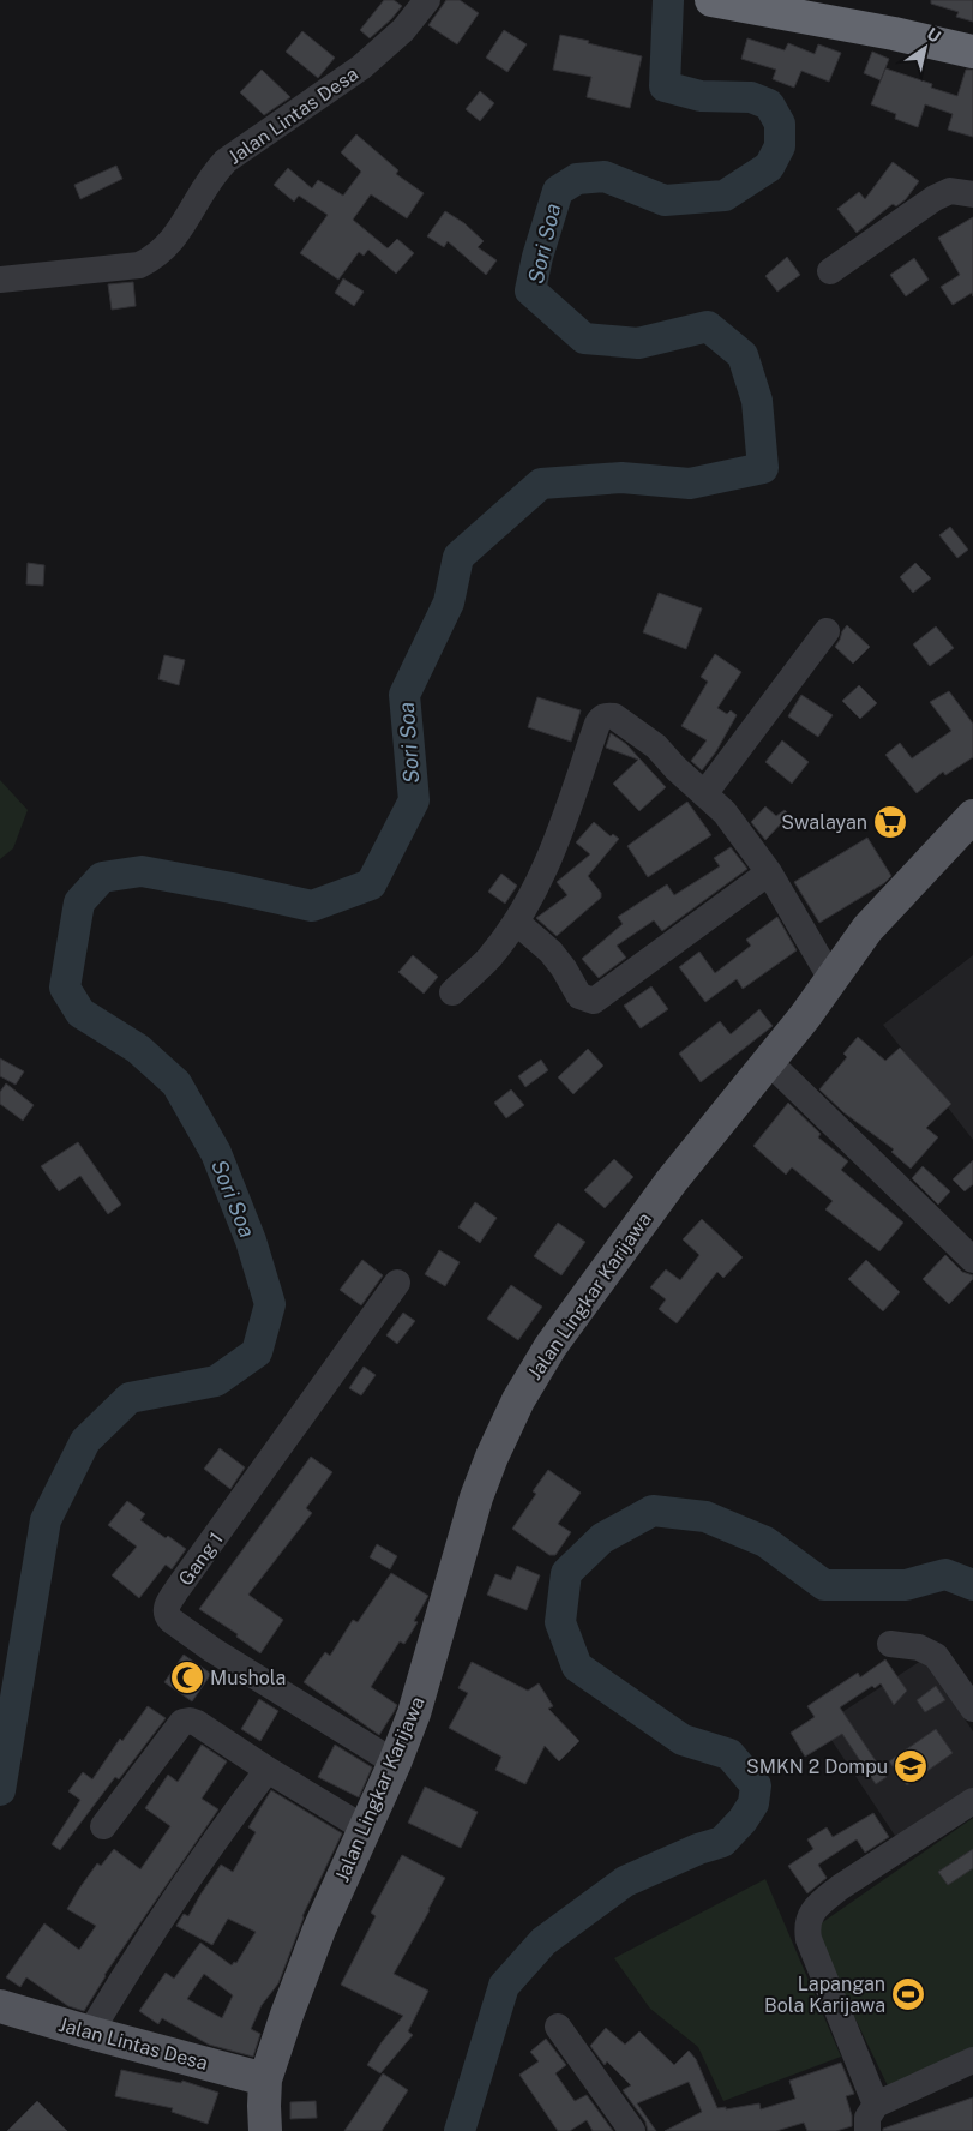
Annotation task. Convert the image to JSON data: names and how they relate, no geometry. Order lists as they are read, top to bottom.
{
  "streets": {
    "main road": ["Jalan Lintas Desa", "Jalan Lingkar Karijawa"],
    "street": ["Gang 1"]
  },
  "crossings": [
    ["Jalan Lintas Desa", "Jalan Lingkar Karijawa"],
    ["Jalan Lingkar Karijawa", "Gang 1"]
  ],
  "water": ["Sori Soa"],
  "places": {
    "supermarket": ["Swalayan"],
    "mosque": ["Mushola"],
    "school or university": ["SMKN 2 Dompu"],
    "sports": ["Lapangan Bola Karijawa"]
  },
  "north": "top right"
}
